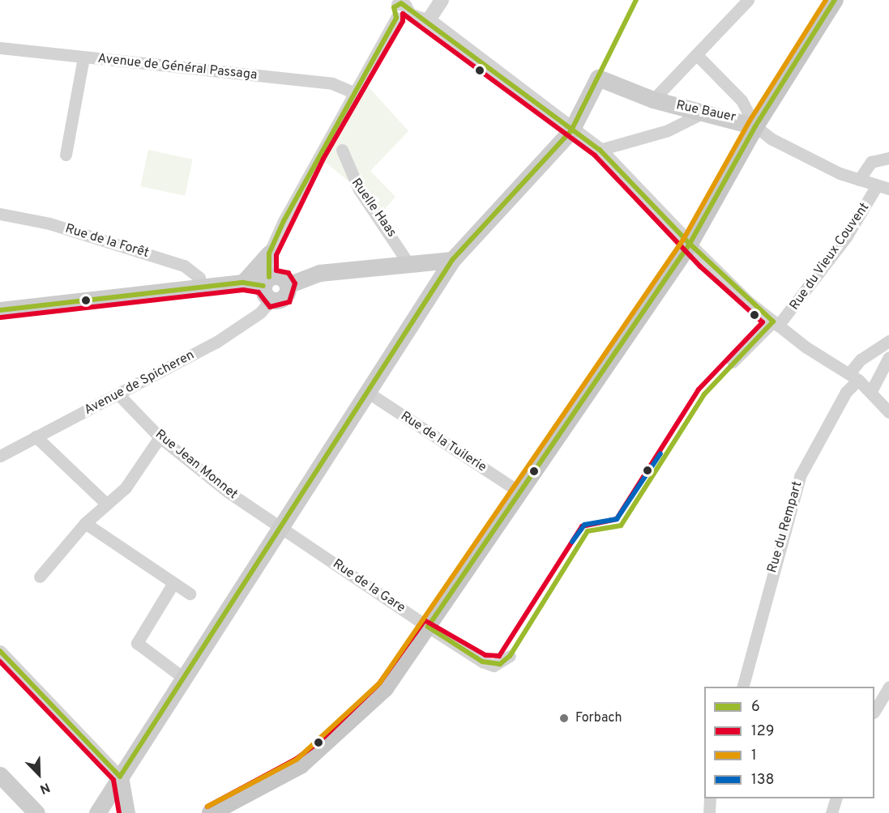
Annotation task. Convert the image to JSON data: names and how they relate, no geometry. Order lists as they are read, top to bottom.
{
  "streets": {
    "main road": ["Rue Bauer"],
    "street": [
      "Avenue de Général Passaga",
      "Ruelle Haas",
      "Rue de la Forêt",
      "Rue du Vieux Couvent",
      "Avenue de Spicheren",
      "Rue de la Tuilerie",
      "Rue Jean Monnet",
      "Rue du Rempart",
      "Rue de la Gare"
    ]
  },
  "crossings": [
    ["Rue Bauer", "Rue du Vieux Couvent"],
    ["Avenue de Spicheren", "Rue Jean Monnet"],
    ["Rue Jean Monnet", "Rue de la Gare"]
  ],
  "places": ["Forbach"],
  "lines": [
    "transit line 6",
    "transit line 1",
    "transit line 129",
    "transit line 138"
  ],
  "legend": [
    "6",
    "129",
    "1",
    "138"
  ],
  "north": "bottom right"
}
